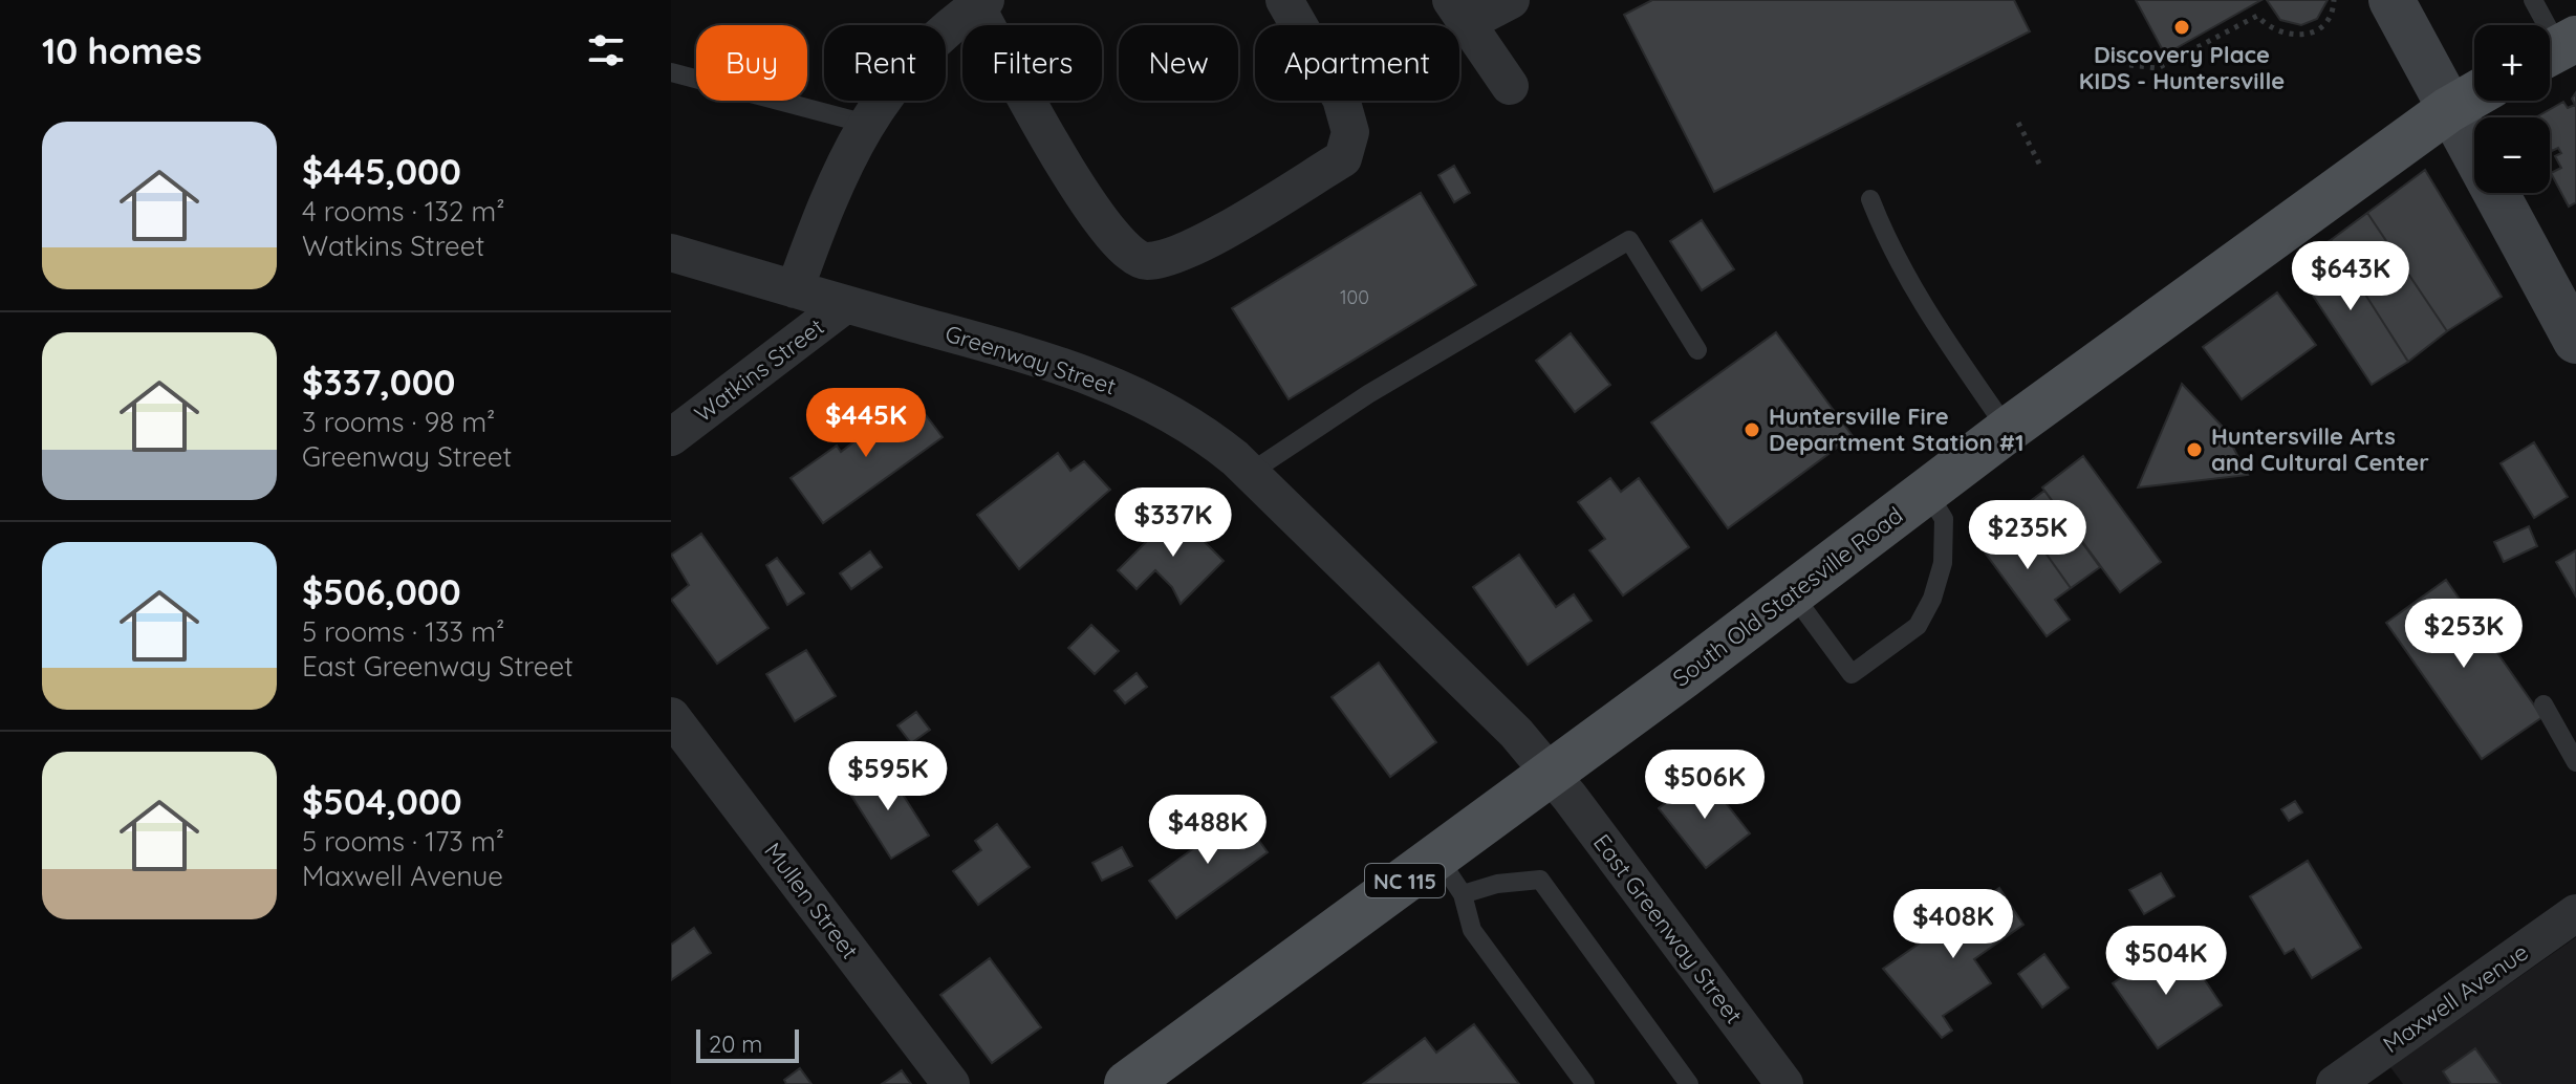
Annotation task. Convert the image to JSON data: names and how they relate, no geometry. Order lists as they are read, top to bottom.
{
  "streets": {
    "main road": ["South Old Statesville Road", "NC 115"],
    "street": [
      "Greenway Street",
      "Watkins Street",
      "Mullen Street",
      "East Greenway Street",
      "Maxwell Avenue"
    ]
  },
  "crossings": [
    ["Greenway Street", "Watkins Street"],
    ["Greenway Street", "South Old Statesville Road"],
    ["Greenway Street", "East Greenway Street"],
    ["South Old Statesville Road", "NC 115"],
    ["South Old Statesville Road", "East Greenway Street"]
  ],
  "places": ["Discovery Place KIDS - Huntersville", "Huntersville Fire Department Station #1", "Huntersville Arts and Cultural Center"],
  "house_numbers": ["100"],
  "scale_bar": "20 m",
  "page": {
    "heading": "10 homes",
    "map_buttons": ["+", "−"],
    "chip": [
      "Buy",
      "Rent",
      "Filters",
      "New",
      "Apartment"
    ],
    "list": [
      {
        "name": "$445,000",
        "note": "4 rooms · 132 m² · Watkins Street"
      },
      {
        "name": "$337,000",
        "note": "3 rooms · 98 m² · Greenway Street"
      },
      {
        "name": "$506,000",
        "note": "5 rooms · 133 m² · East Greenway Street"
      },
      {
        "name": "$504,000",
        "note": "5 rooms · 173 m² · Maxwell Avenue"
      }
    ],
    "price": [
      "$643K",
      "$445K",
      "$337K",
      "$235K",
      "$253K",
      "$595K",
      "$506K",
      "$488K",
      "$408K",
      "$504K"
    ],
    "scale": "20 m"
  }
}
